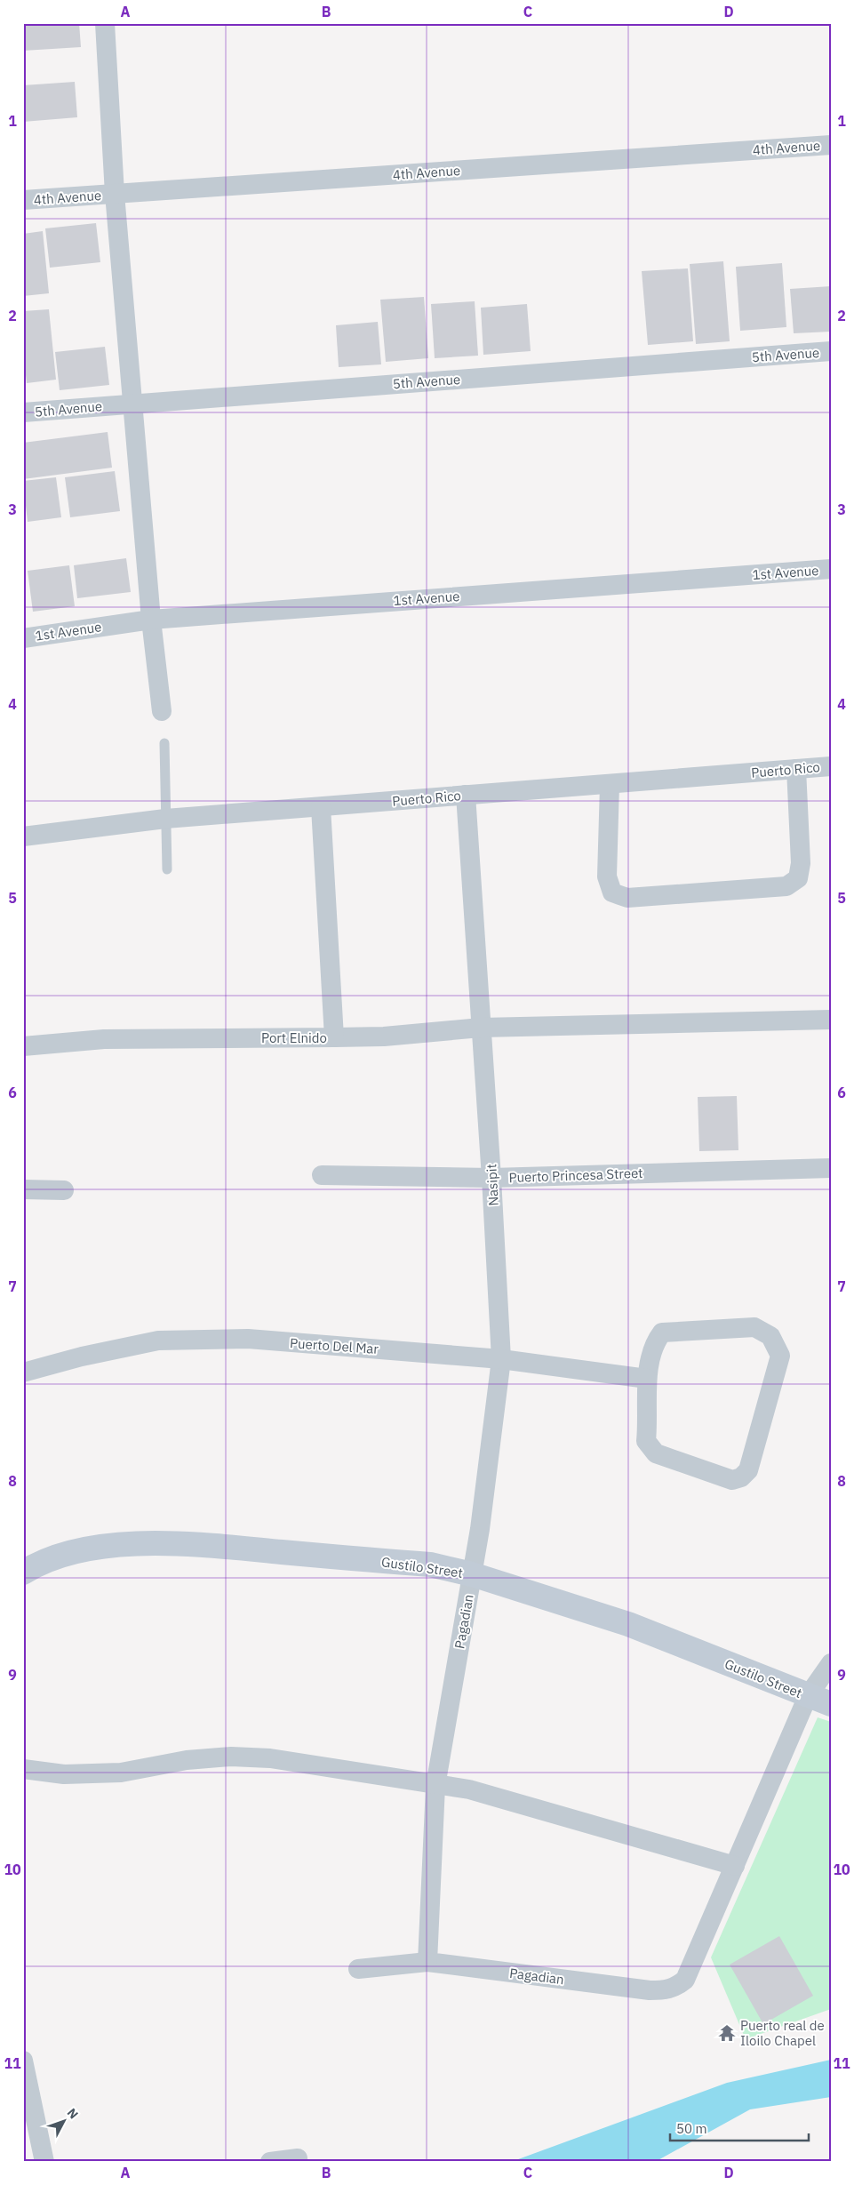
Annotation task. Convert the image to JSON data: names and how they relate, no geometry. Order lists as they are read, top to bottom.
{
  "streets": {
    "street": [
      "4th Avenue",
      "5th Avenue",
      "1st Avenue",
      "Puerto Rico",
      "Port Elnido",
      "Puerto Princesa Street",
      "Nasipit",
      "Puerto Del Mar",
      "Gustilo Street",
      "Pagadian"
    ]
  },
  "crossings": [
    ["Puerto Rico", "Port Elnido"],
    ["Puerto Rico", "Nasipit"],
    ["Puerto Princesa Street", "Nasipit"],
    ["Nasipit", "Puerto Del Mar"],
    ["Nasipit", "Gustilo Street"],
    ["Nasipit", "Pagadian"],
    ["Gustilo Street", "Pagadian"]
  ],
  "places": {
    "temple": ["Puerto real de Iloilo Chapel"]
  },
  "scale_bar": "50 m",
  "north": "top right",
  "grid": {
    "columns": [
      "A",
      "B",
      "C",
      "D"
    ],
    "rows": [
      "1",
      "2",
      "3",
      "4",
      "5",
      "6",
      "7",
      "8",
      "9",
      "10",
      "11"
    ]
  }
}
